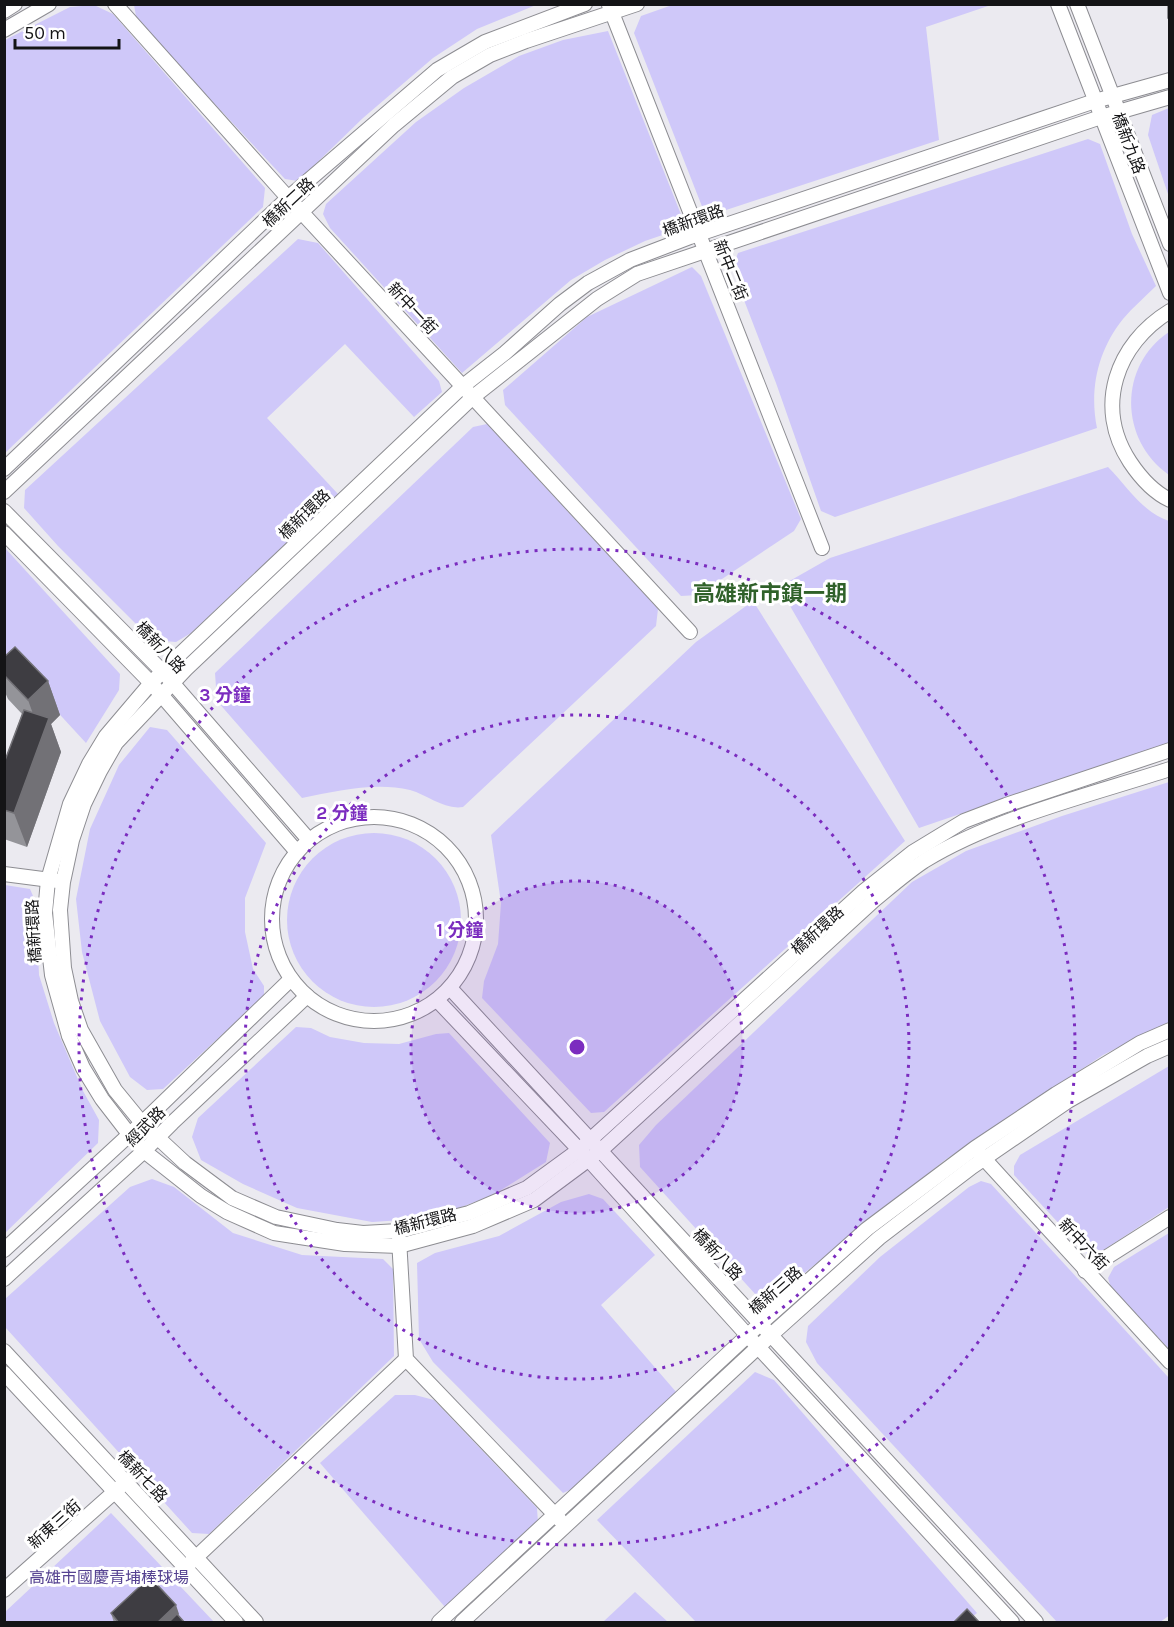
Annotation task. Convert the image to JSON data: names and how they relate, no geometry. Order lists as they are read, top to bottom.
{
  "streets": {
    "street": [
      "橋新九路",
      "橋新二路",
      "橋新環路",
      "新中二街",
      "新中一街",
      "橋新八路",
      "經武路",
      "新中六街",
      "橋新三路",
      "橋新七路",
      "新東三街"
    ]
  },
  "crossings": [
    ["橋新九路", "橋新環路"],
    ["橋新二路", "新中二街"],
    ["橋新二路", "新中一街"],
    ["橋新環路", "新中二街"],
    ["橋新環路", "新中一街"],
    ["橋新環路", "橋新八路"],
    ["橋新環路", "經武路"],
    ["橋新八路", "經武路"],
    ["橋新八路", "橋新三路"],
    ["新中六街", "橋新三路"],
    ["橋新七路", "新東三街"]
  ],
  "districts": ["高雄新市鎮一期"],
  "parks": ["高雄市國慶青埔棒球場"],
  "scale_bar": "50 m",
  "rings": ["3 分鐘", "2 分鐘", "1 分鐘"]
}
